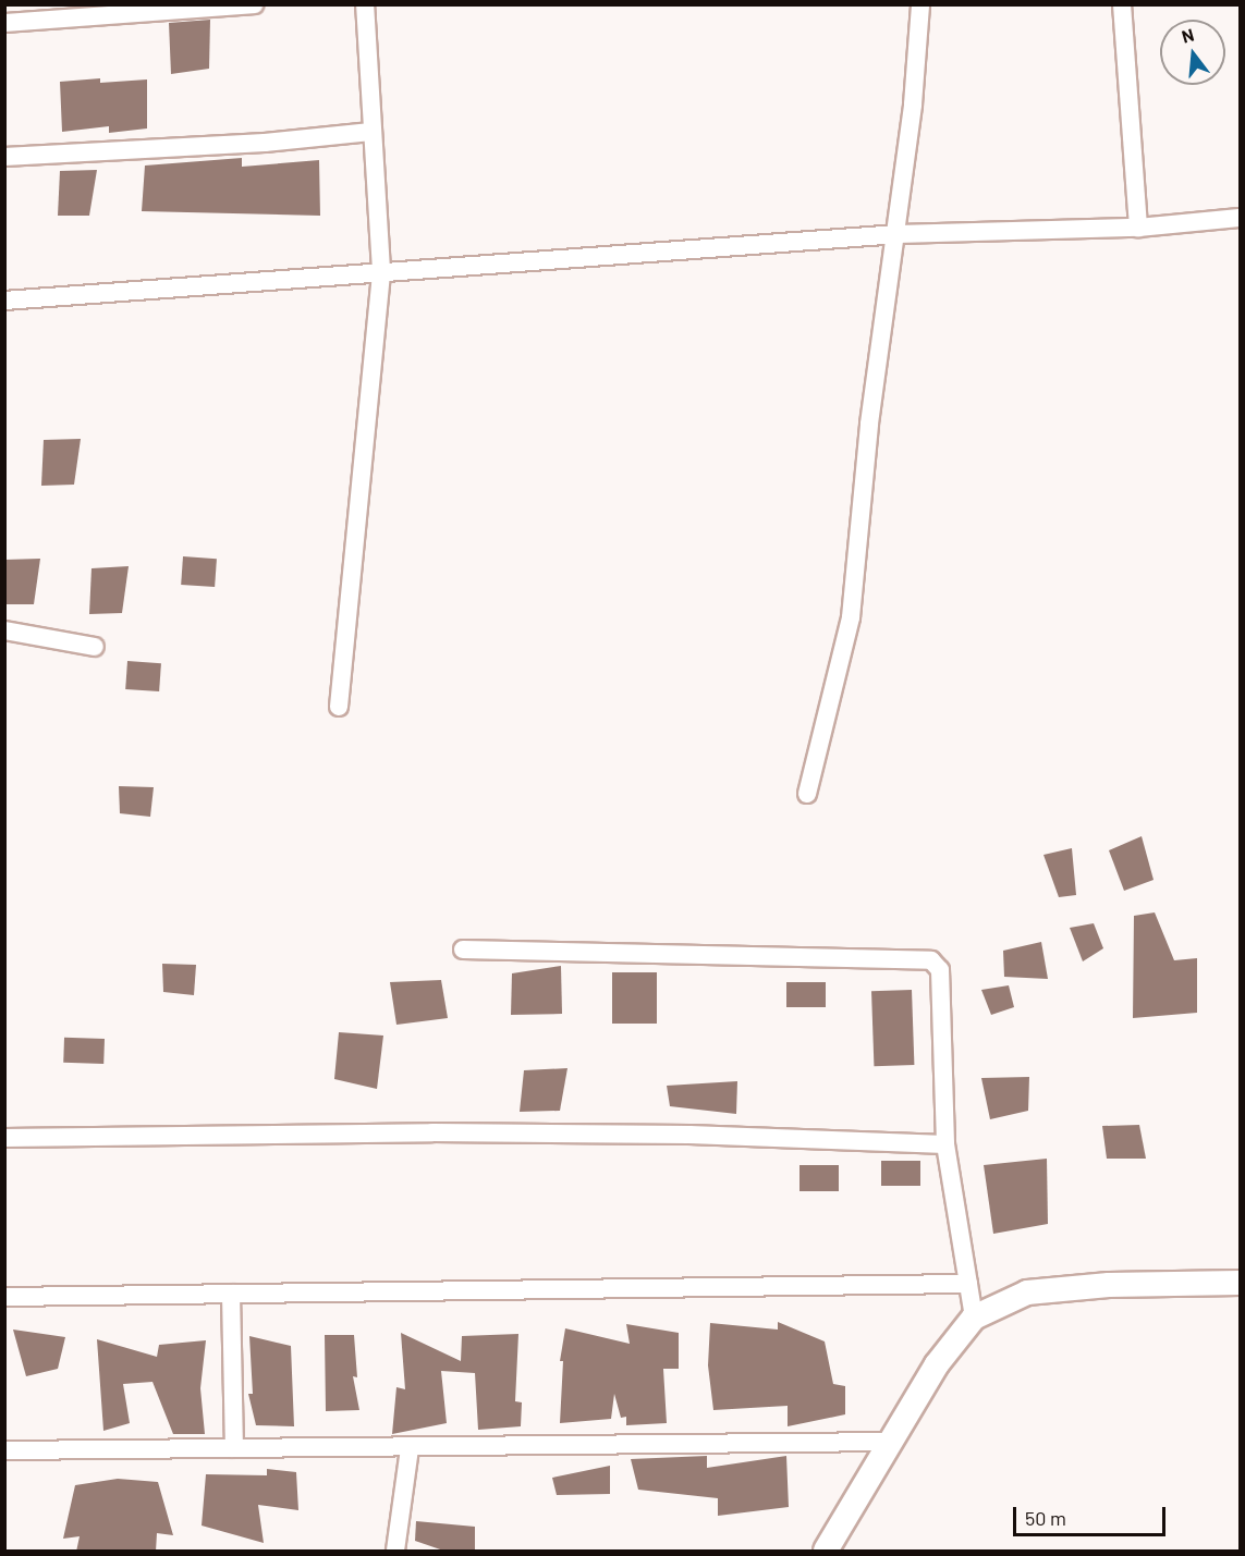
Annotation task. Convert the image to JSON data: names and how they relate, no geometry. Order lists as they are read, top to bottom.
{
  "scale_bar": "50 m",
  "north": "top"
}
